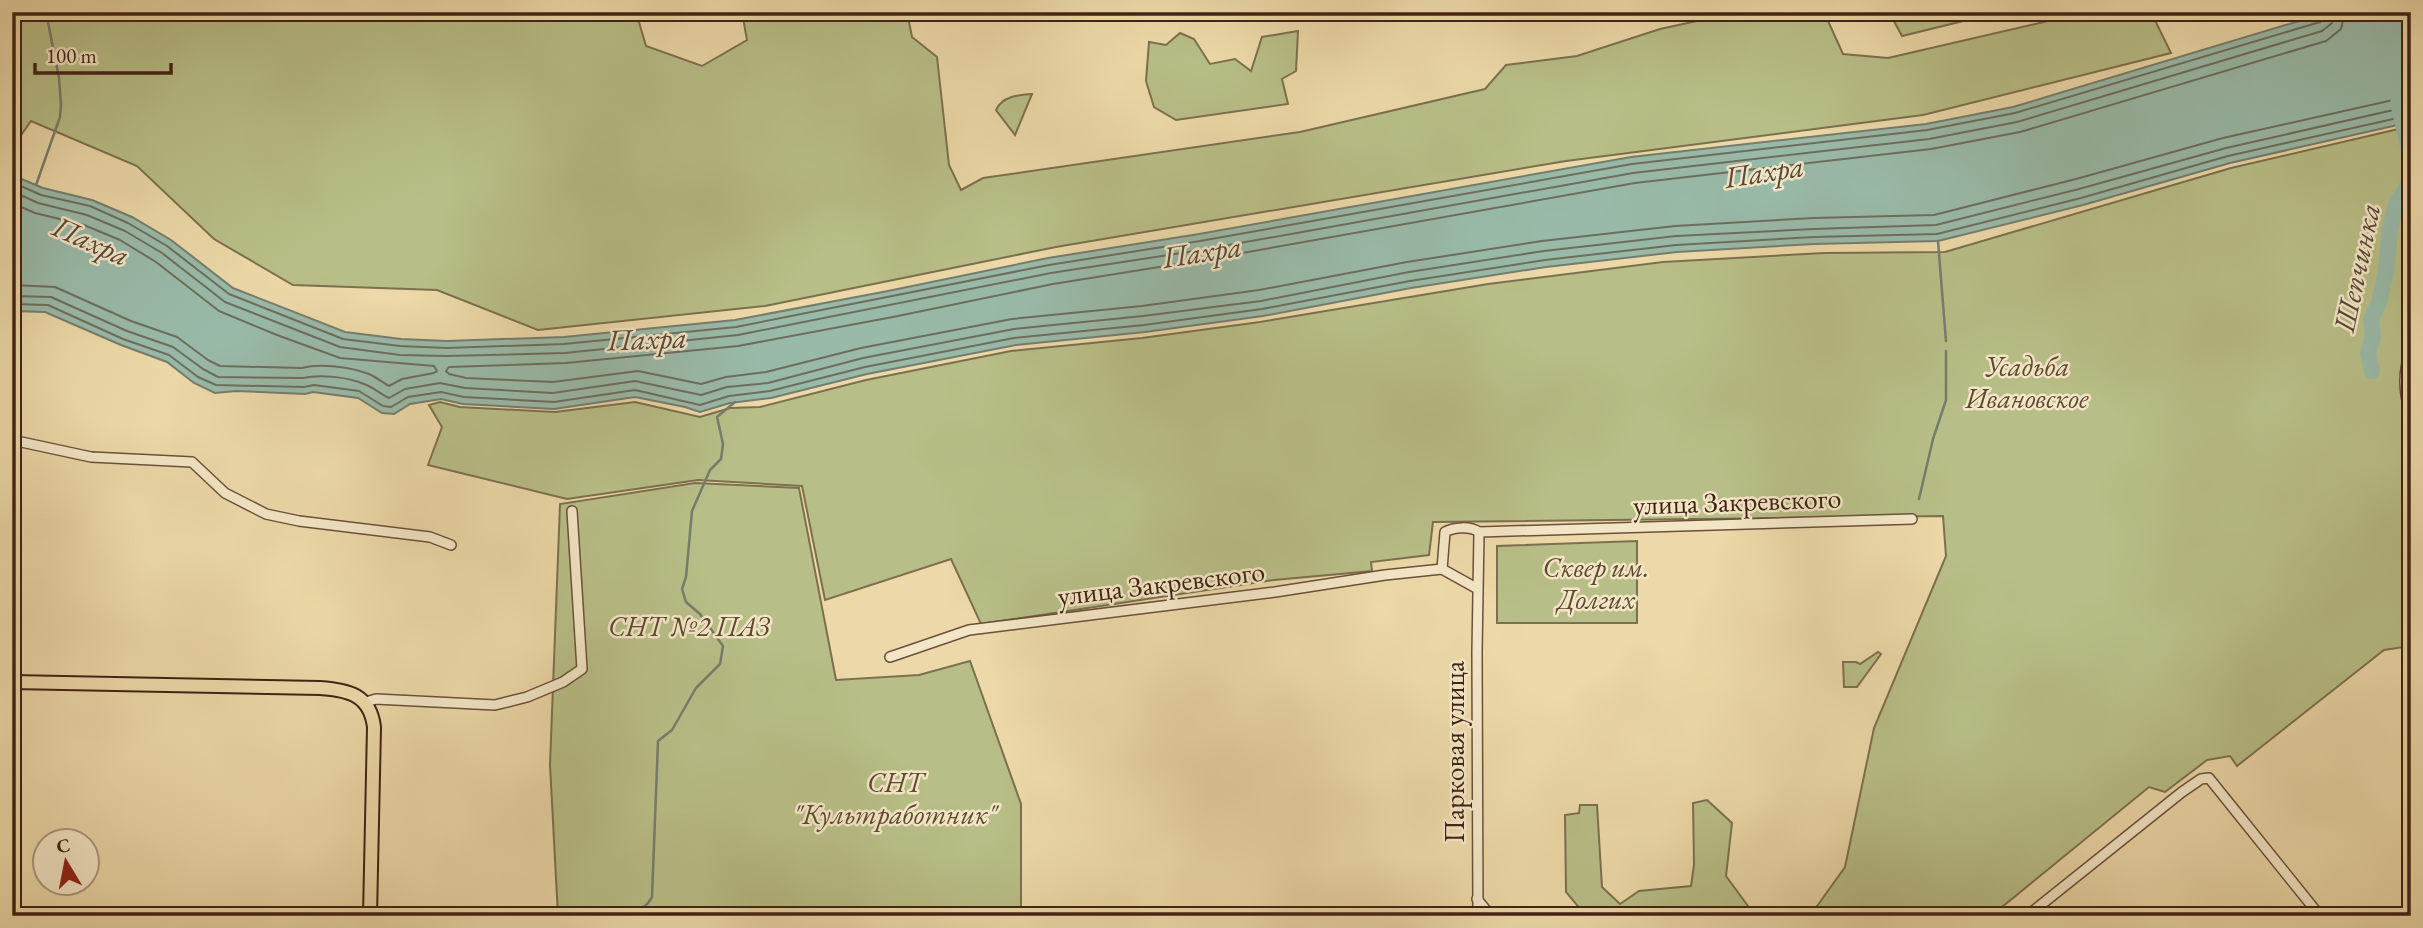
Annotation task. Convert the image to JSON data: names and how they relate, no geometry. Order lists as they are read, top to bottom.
{
  "streets": {
    "street": ["улица Закревского", "Парковая улица"]
  },
  "crossings": [
    ["улица Закревского", "Парковая улица"]
  ],
  "water": ["Пахра", "Шепчинка"],
  "parks": [
    "Усадьба Ивановское",
    "Сквер им. Долгих",
    "СНТ №2 ПАЗ",
    "СНТ \"Культработник\""
  ],
  "scale_bar": "100 m",
  "north": "top"
}
